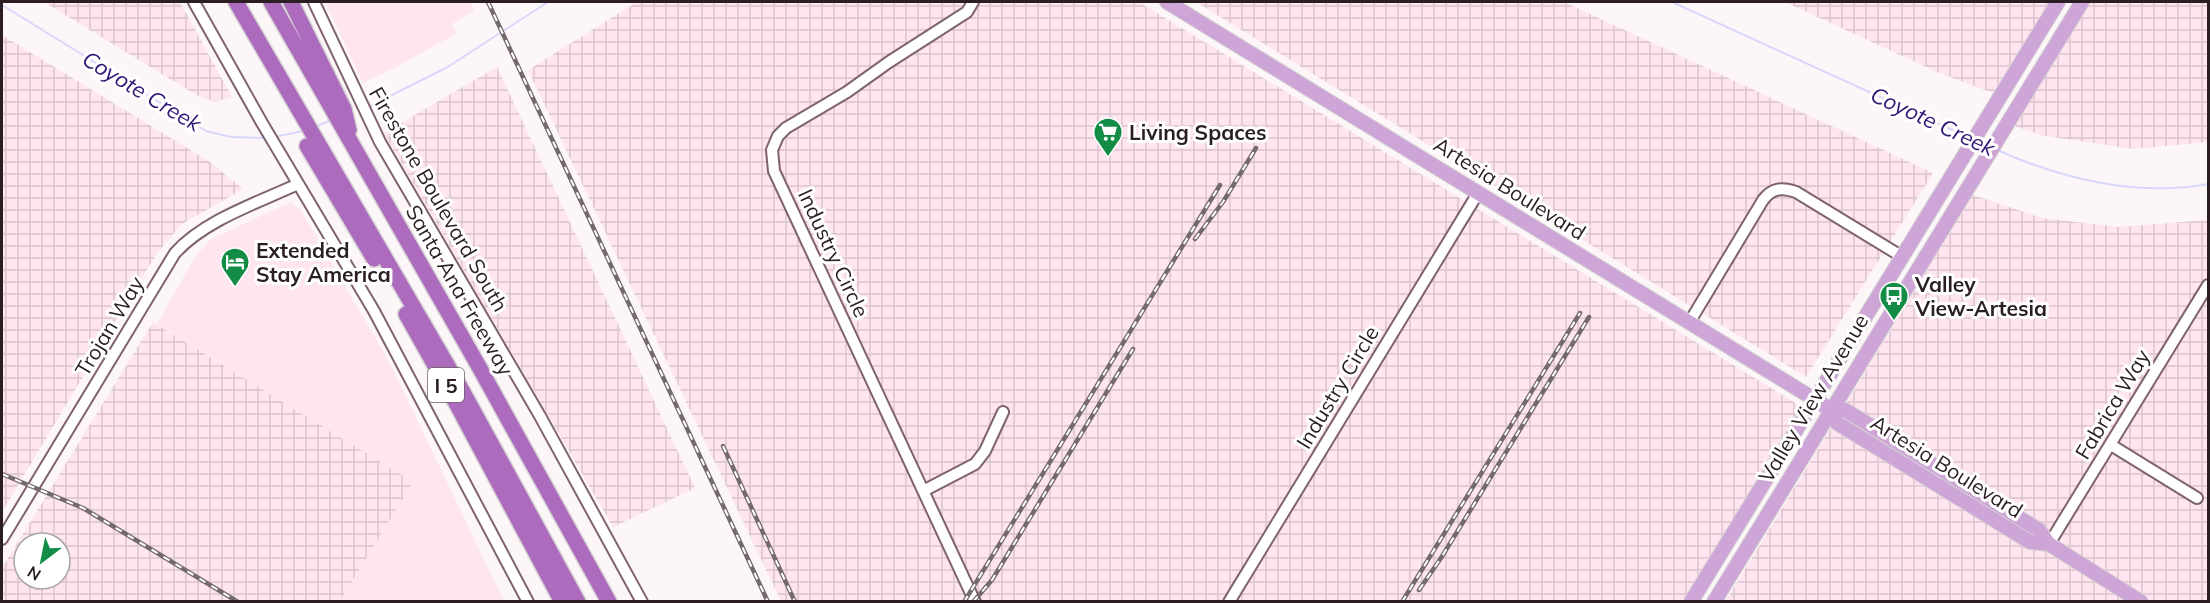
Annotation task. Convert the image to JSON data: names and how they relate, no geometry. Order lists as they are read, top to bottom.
{
  "streets": {
    "highway": ["Santa Ana Freeway", "I 5"],
    "main road": ["Artesia Boulevard", "Valley View Avenue"],
    "street": [
      "Firestone Boulevard South",
      "Industry Circle",
      "Trojan Way",
      "Fabrica Way"
    ]
  },
  "crossings": [
    ["Artesia Boulevard", "Industry Circle"],
    ["Artesia Boulevard", "Valley View Avenue"],
    ["Artesia Boulevard", "Fabrica Way"]
  ],
  "water": ["Coyote Creek"],
  "places": {
    "supermarket": ["Living Spaces"],
    "hotel": ["Extended Stay America"],
    "bus stop": ["Valley View-Artesia"]
  },
  "north": "bottom left"
}
